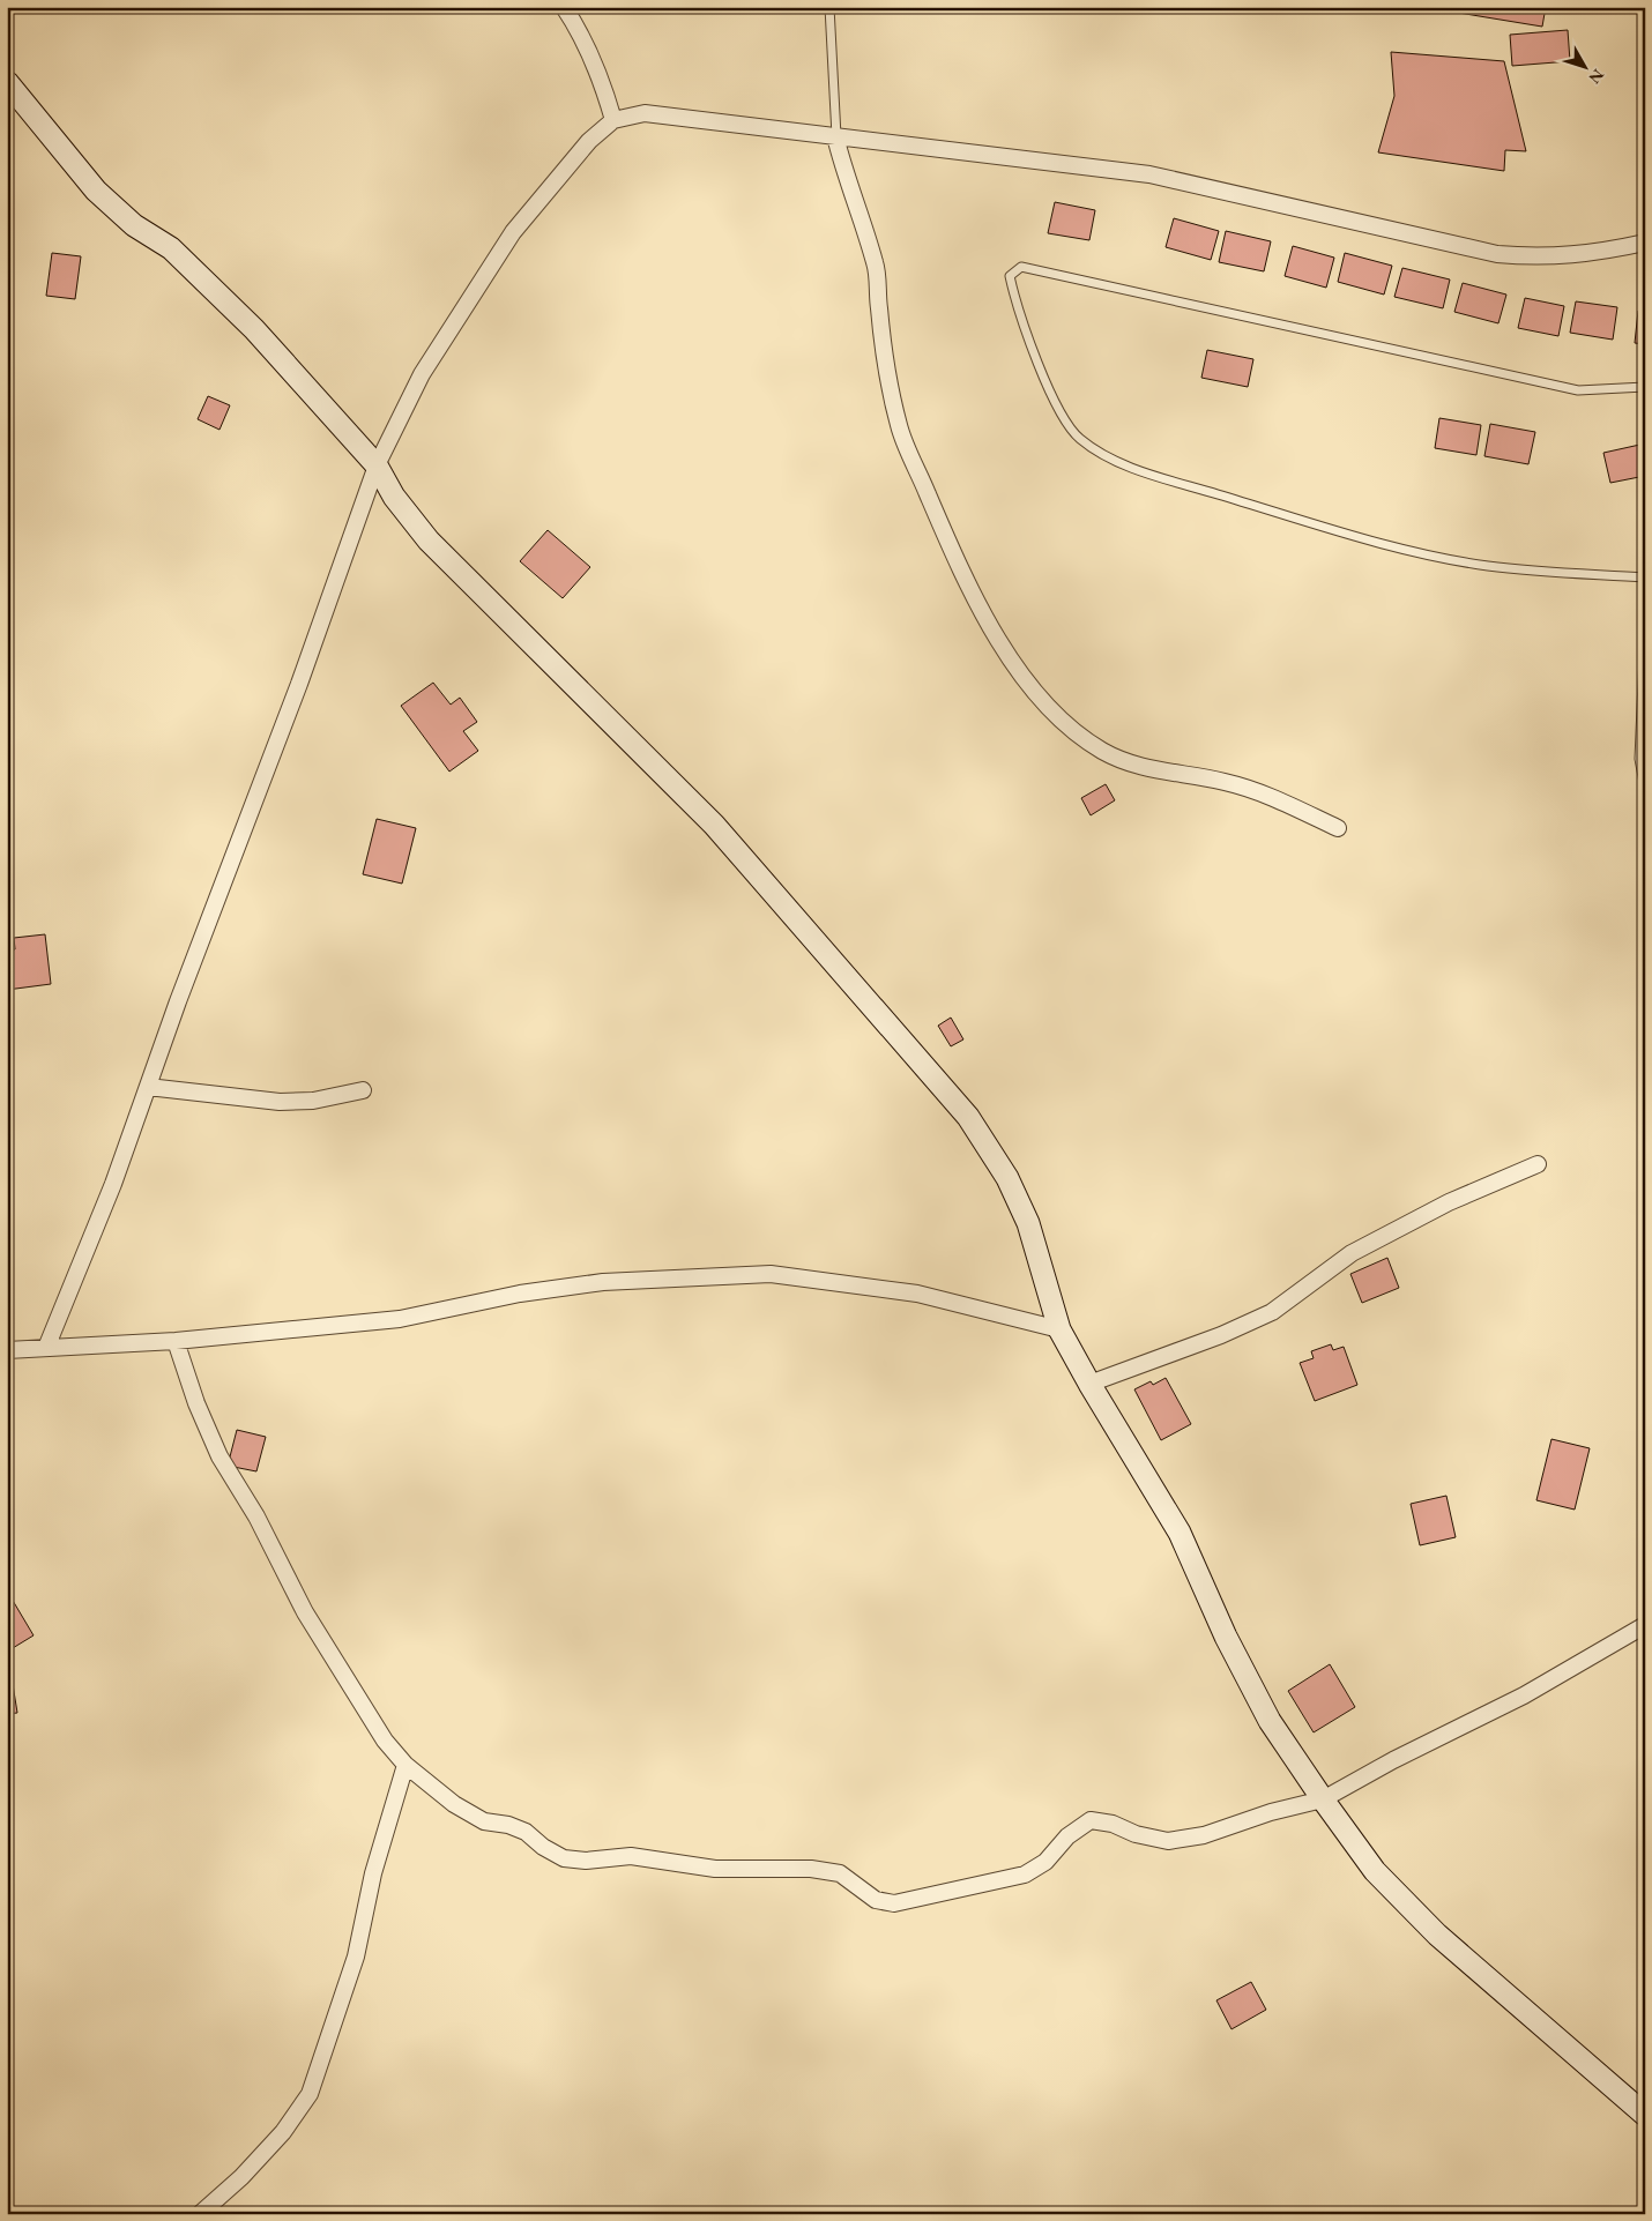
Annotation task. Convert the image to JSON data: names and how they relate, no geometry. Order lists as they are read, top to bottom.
{
  "north": "bottom right"
}
